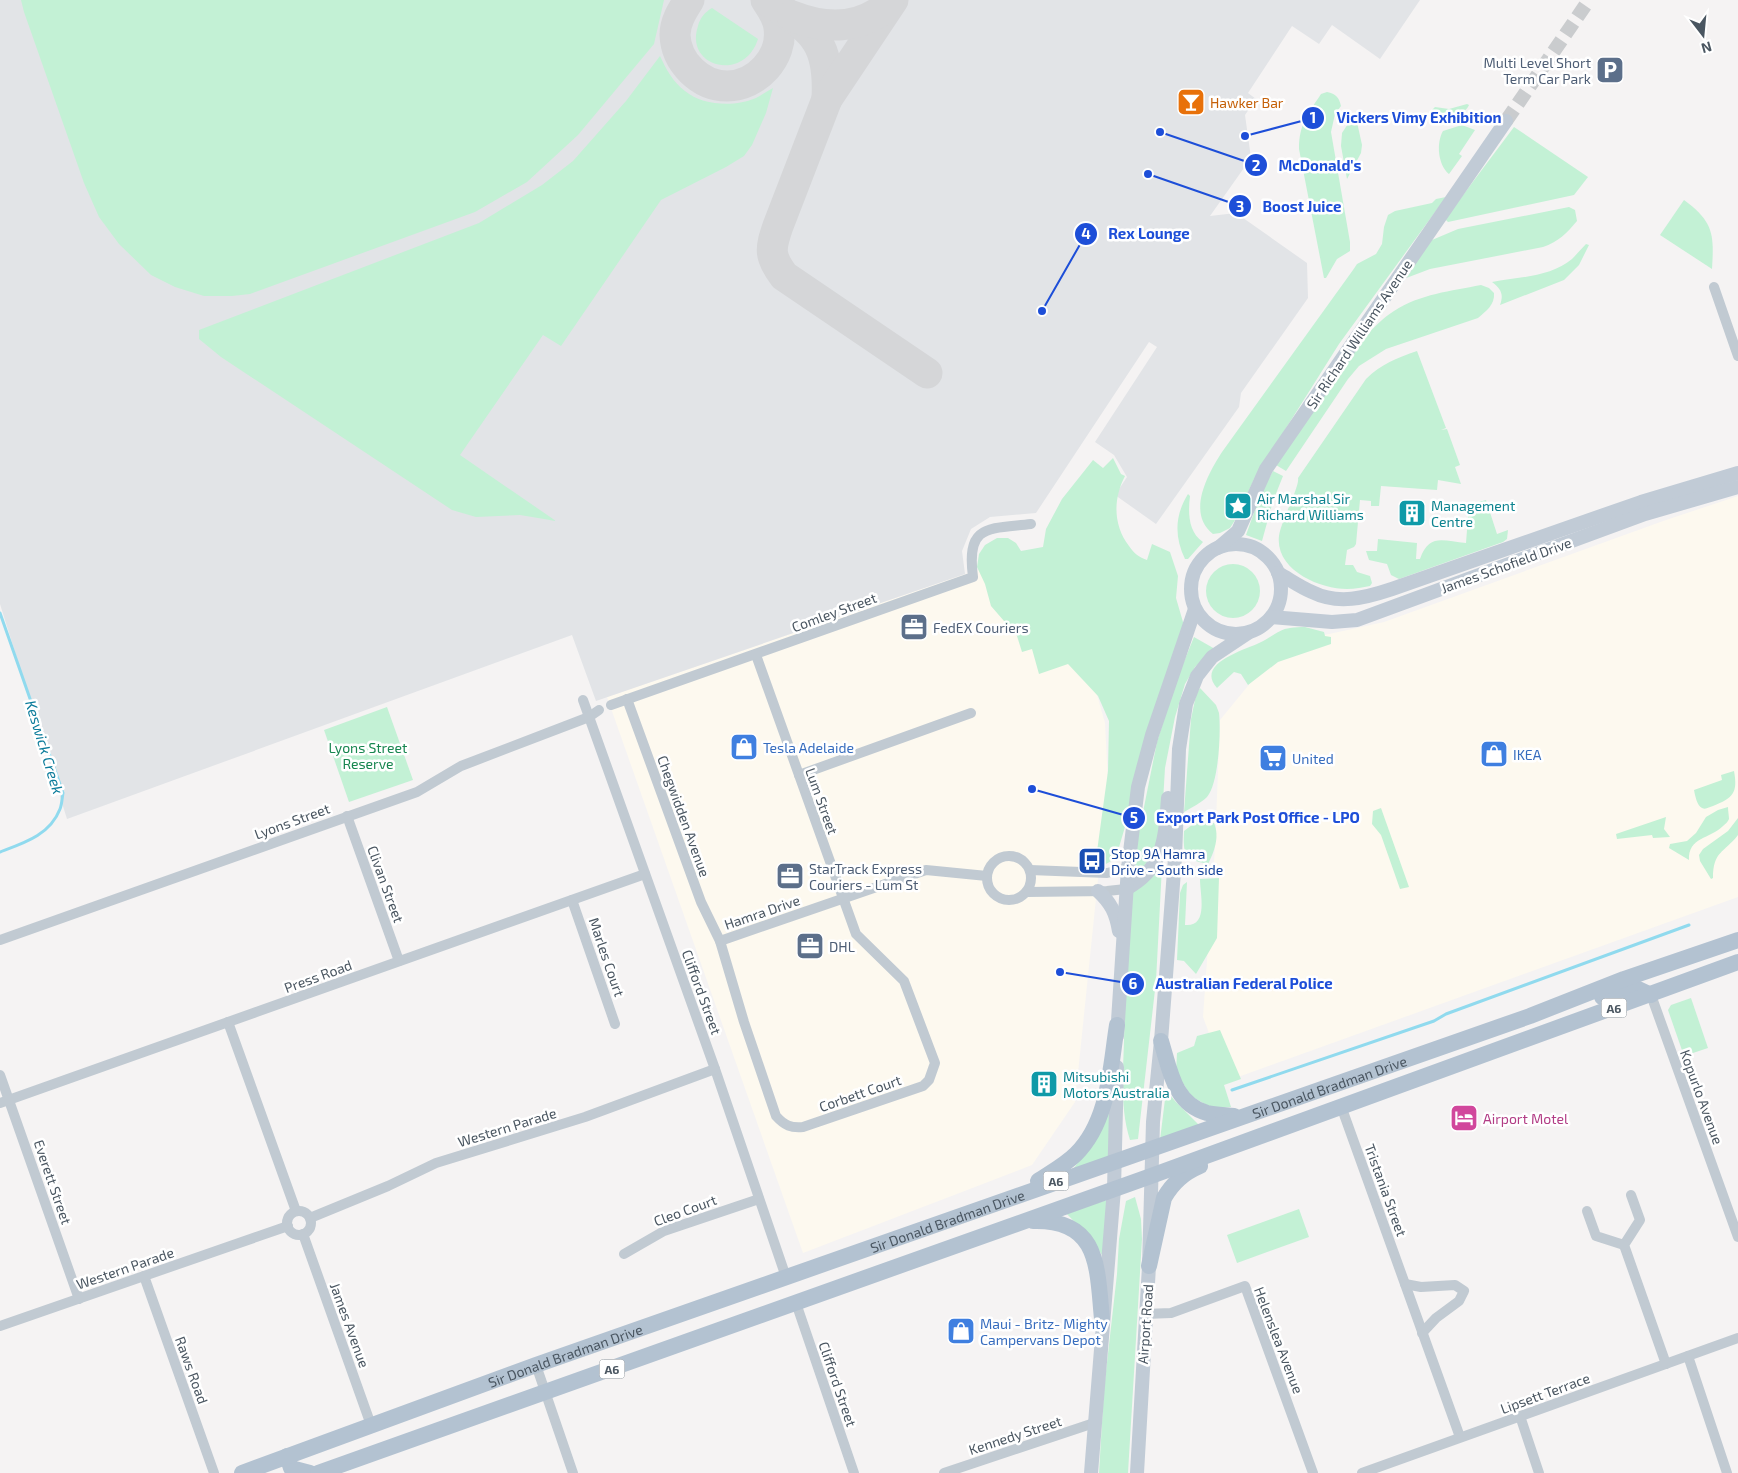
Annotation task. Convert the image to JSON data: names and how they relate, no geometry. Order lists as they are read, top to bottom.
{
  "streets": {
    "main road": [
      "Sir Richard Williams Avenue",
      "James Schofield Drive",
      "A6",
      "Sir Donald Bradman Drive",
      "Airport Road"
    ],
    "street": [
      "Comley Street",
      "Lum Street",
      "Chegwidden Avenue",
      "Lyons Street",
      "Clivan Street",
      "Hamra Drive",
      "Marles Court",
      "Press Road",
      "Clifford Street",
      "Corbett Court",
      "Kopurlo Avenue",
      "Western Parade",
      "Everett Street",
      "Tristania Street",
      "Cleo Court",
      "James Avenue",
      "Helenslea Avenue",
      "Raws Road",
      "Lipsett Terrace",
      "Kennedy Street"
    ]
  },
  "crossings": [
    ["Sir Richard Williams Avenue", "James Schofield Drive"],
    ["Comley Street", "Lum Street"],
    ["Comley Street", "Chegwidden Avenue"],
    ["Lum Street", "Hamra Drive"],
    ["Lum Street", "Corbett Court"],
    ["Chegwidden Avenue", "Hamra Drive"],
    ["Chegwidden Avenue", "Corbett Court"],
    ["Lyons Street", "Clivan Street"],
    ["Lyons Street", "Clifford Street"],
    ["Clivan Street", "Press Road"],
    ["Hamra Drive", "Corbett Court"],
    ["Marles Court", "Press Road"],
    ["Press Road", "Clifford Street"],
    ["Press Road", "Everett Street"],
    ["Clifford Street", "Sir Donald Bradman Drive"],
    ["Clifford Street", "Western Parade"],
    ["Clifford Street", "Cleo Court"],
    ["Sir Donald Bradman Drive", "Kopurlo Avenue"],
    ["Sir Donald Bradman Drive", "Tristania Street"],
    ["Sir Donald Bradman Drive", "Airport Road"],
    ["Sir Donald Bradman Drive", "James Avenue"],
    ["Western Parade", "Everett Street"],
    ["Western Parade", "James Avenue"],
    ["Western Parade", "Raws Road"],
    ["Tristania Street", "Lipsett Terrace"],
    ["Airport Road", "Helenslea Avenue"]
  ],
  "water": ["Keswick Creek"],
  "parks": ["Lyons Street Reserve"],
  "places": {
    "parking": ["Multi Level Short Term Car Park"],
    "bar": ["Hawker Bar"],
    "other": [
      "McDonald's",
      "Vickers Vimy Exhibition",
      "Boost Juice",
      "Rex Lounge",
      "Export Park Post Office - LPO",
      "Australian Federal Police"
    ],
    "place": ["Air Marshal Sir Richard Williams"],
    "building": ["Management Centre", "Mitsubishi Motors Australia"],
    "office": ["FedEX Couriers", "StarTrack Express Couriers - Lum St", "DHL"],
    "shop": ["Tesla Adelaide", "IKEA", "Maui - Britz- Mighty Campervans Depot"],
    "supermarket": ["United"],
    "bus stop": ["Stop 9A Hamra Drive - South side"],
    "hotel": ["Airport Motel"]
  },
  "north": "bottom"
}
